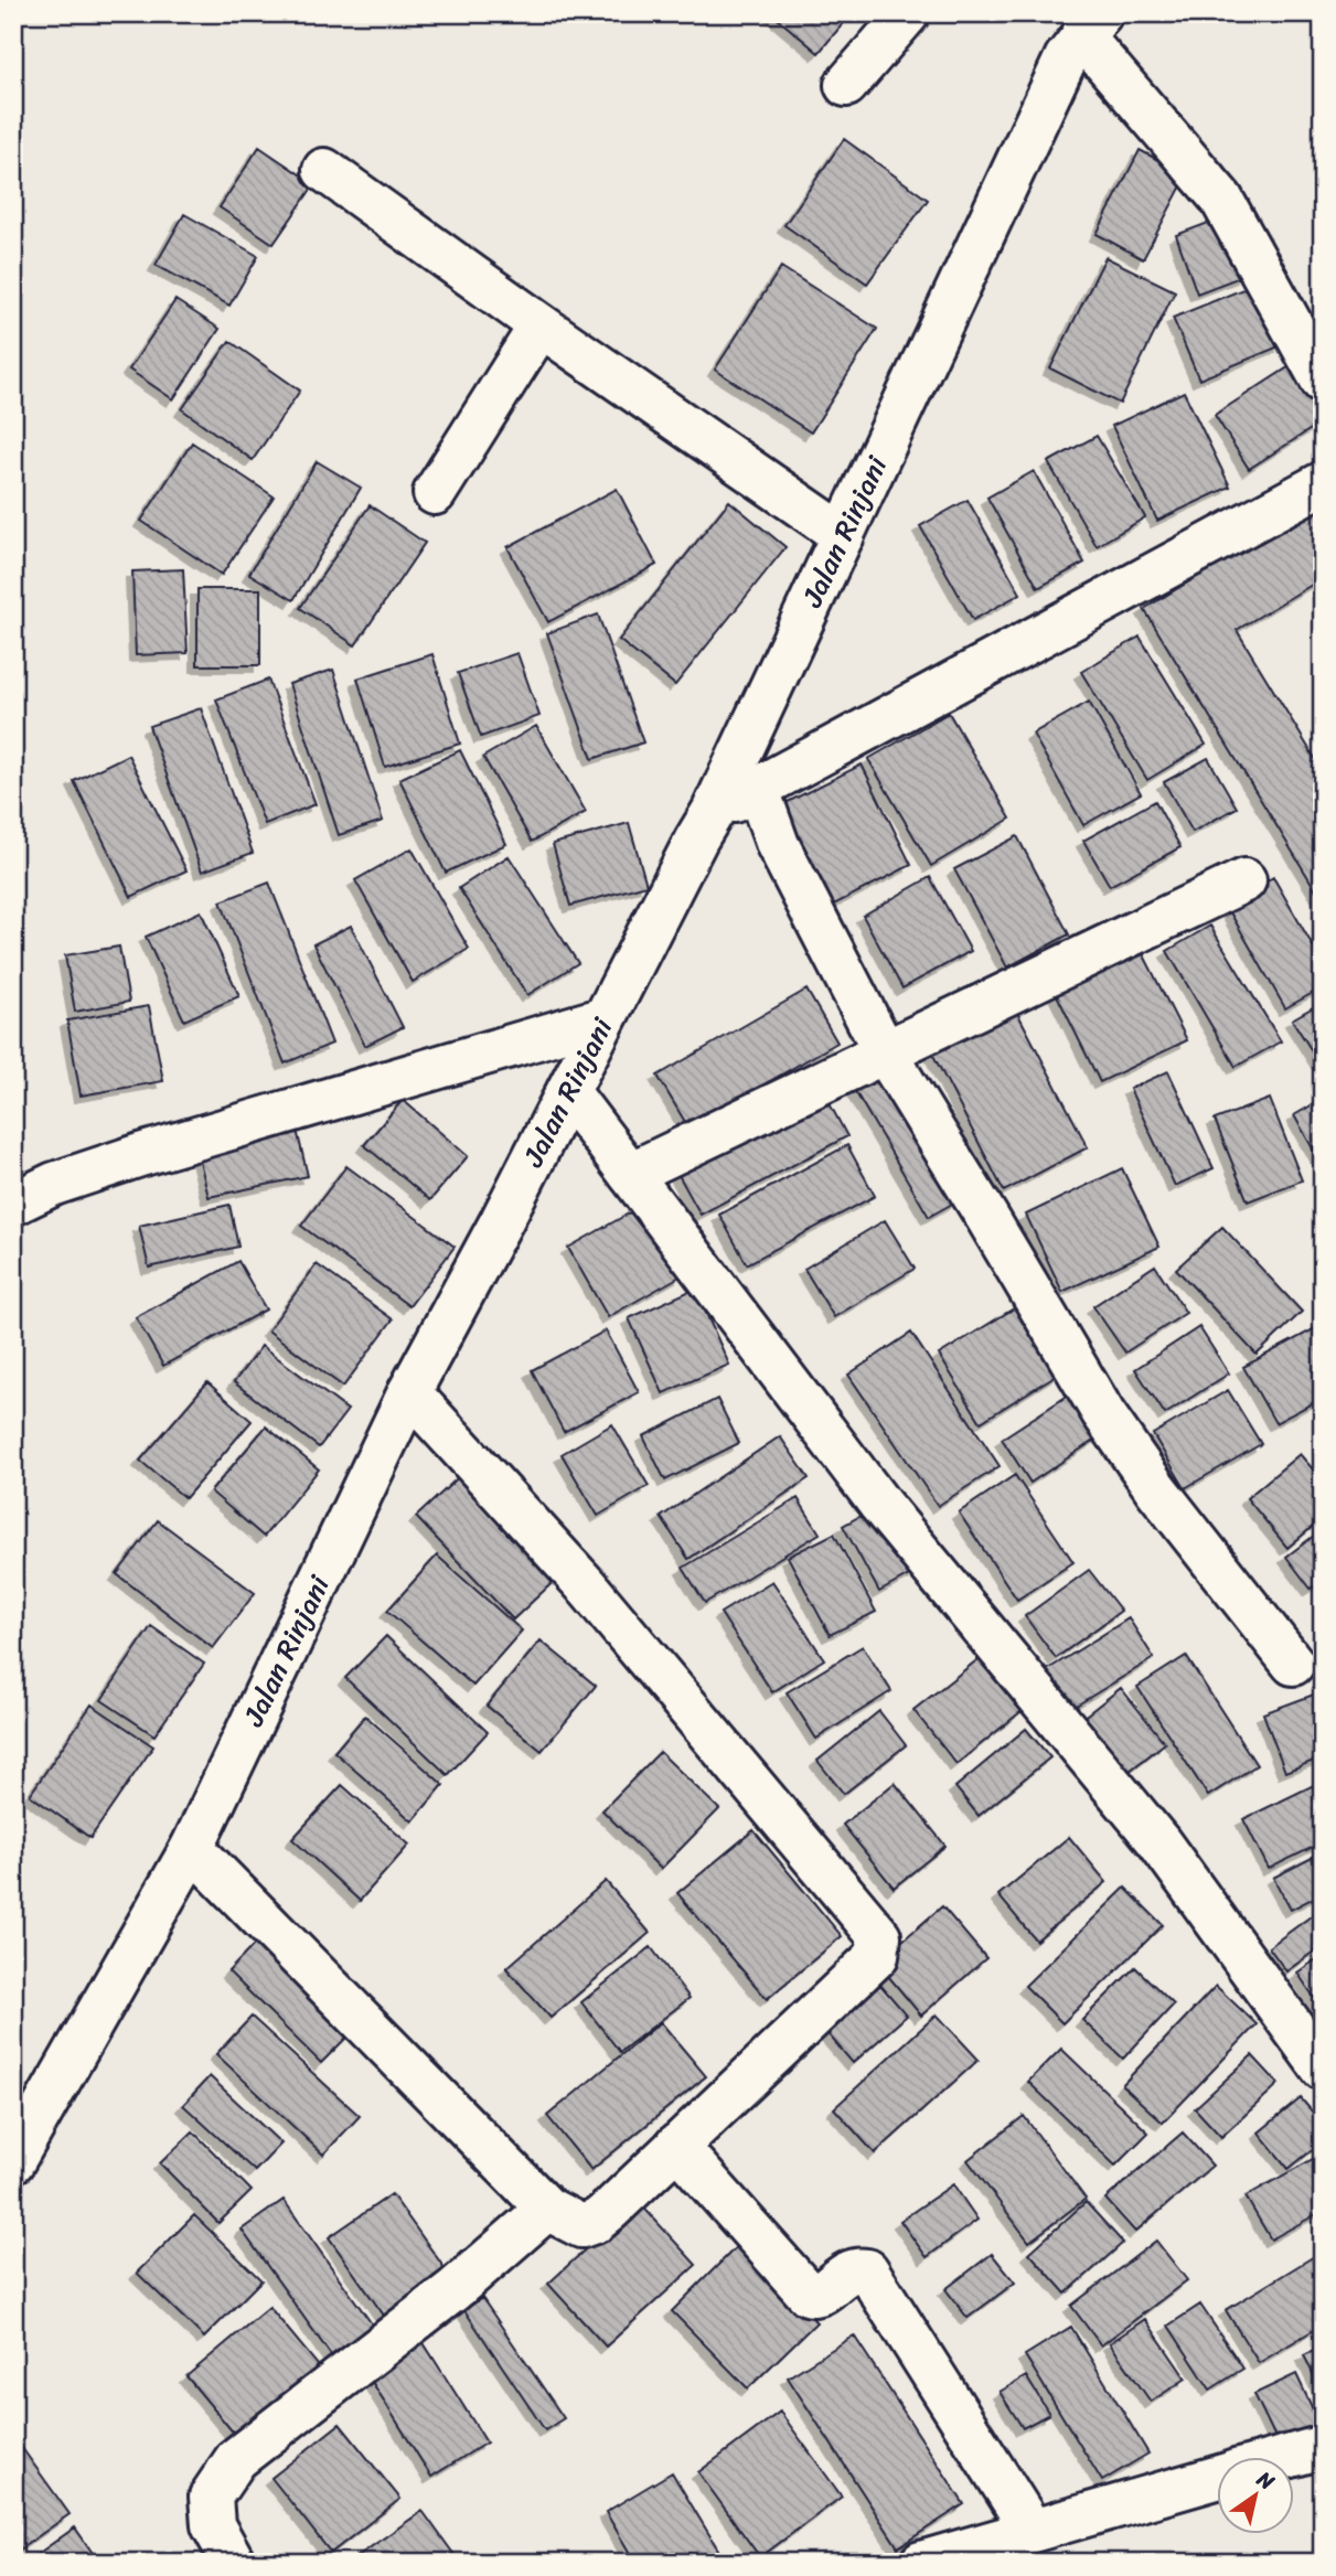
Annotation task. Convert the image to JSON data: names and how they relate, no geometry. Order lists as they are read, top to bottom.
{
  "streets": {
    "street": ["Jalan Rinjani"]
  },
  "north": "top right"
}
